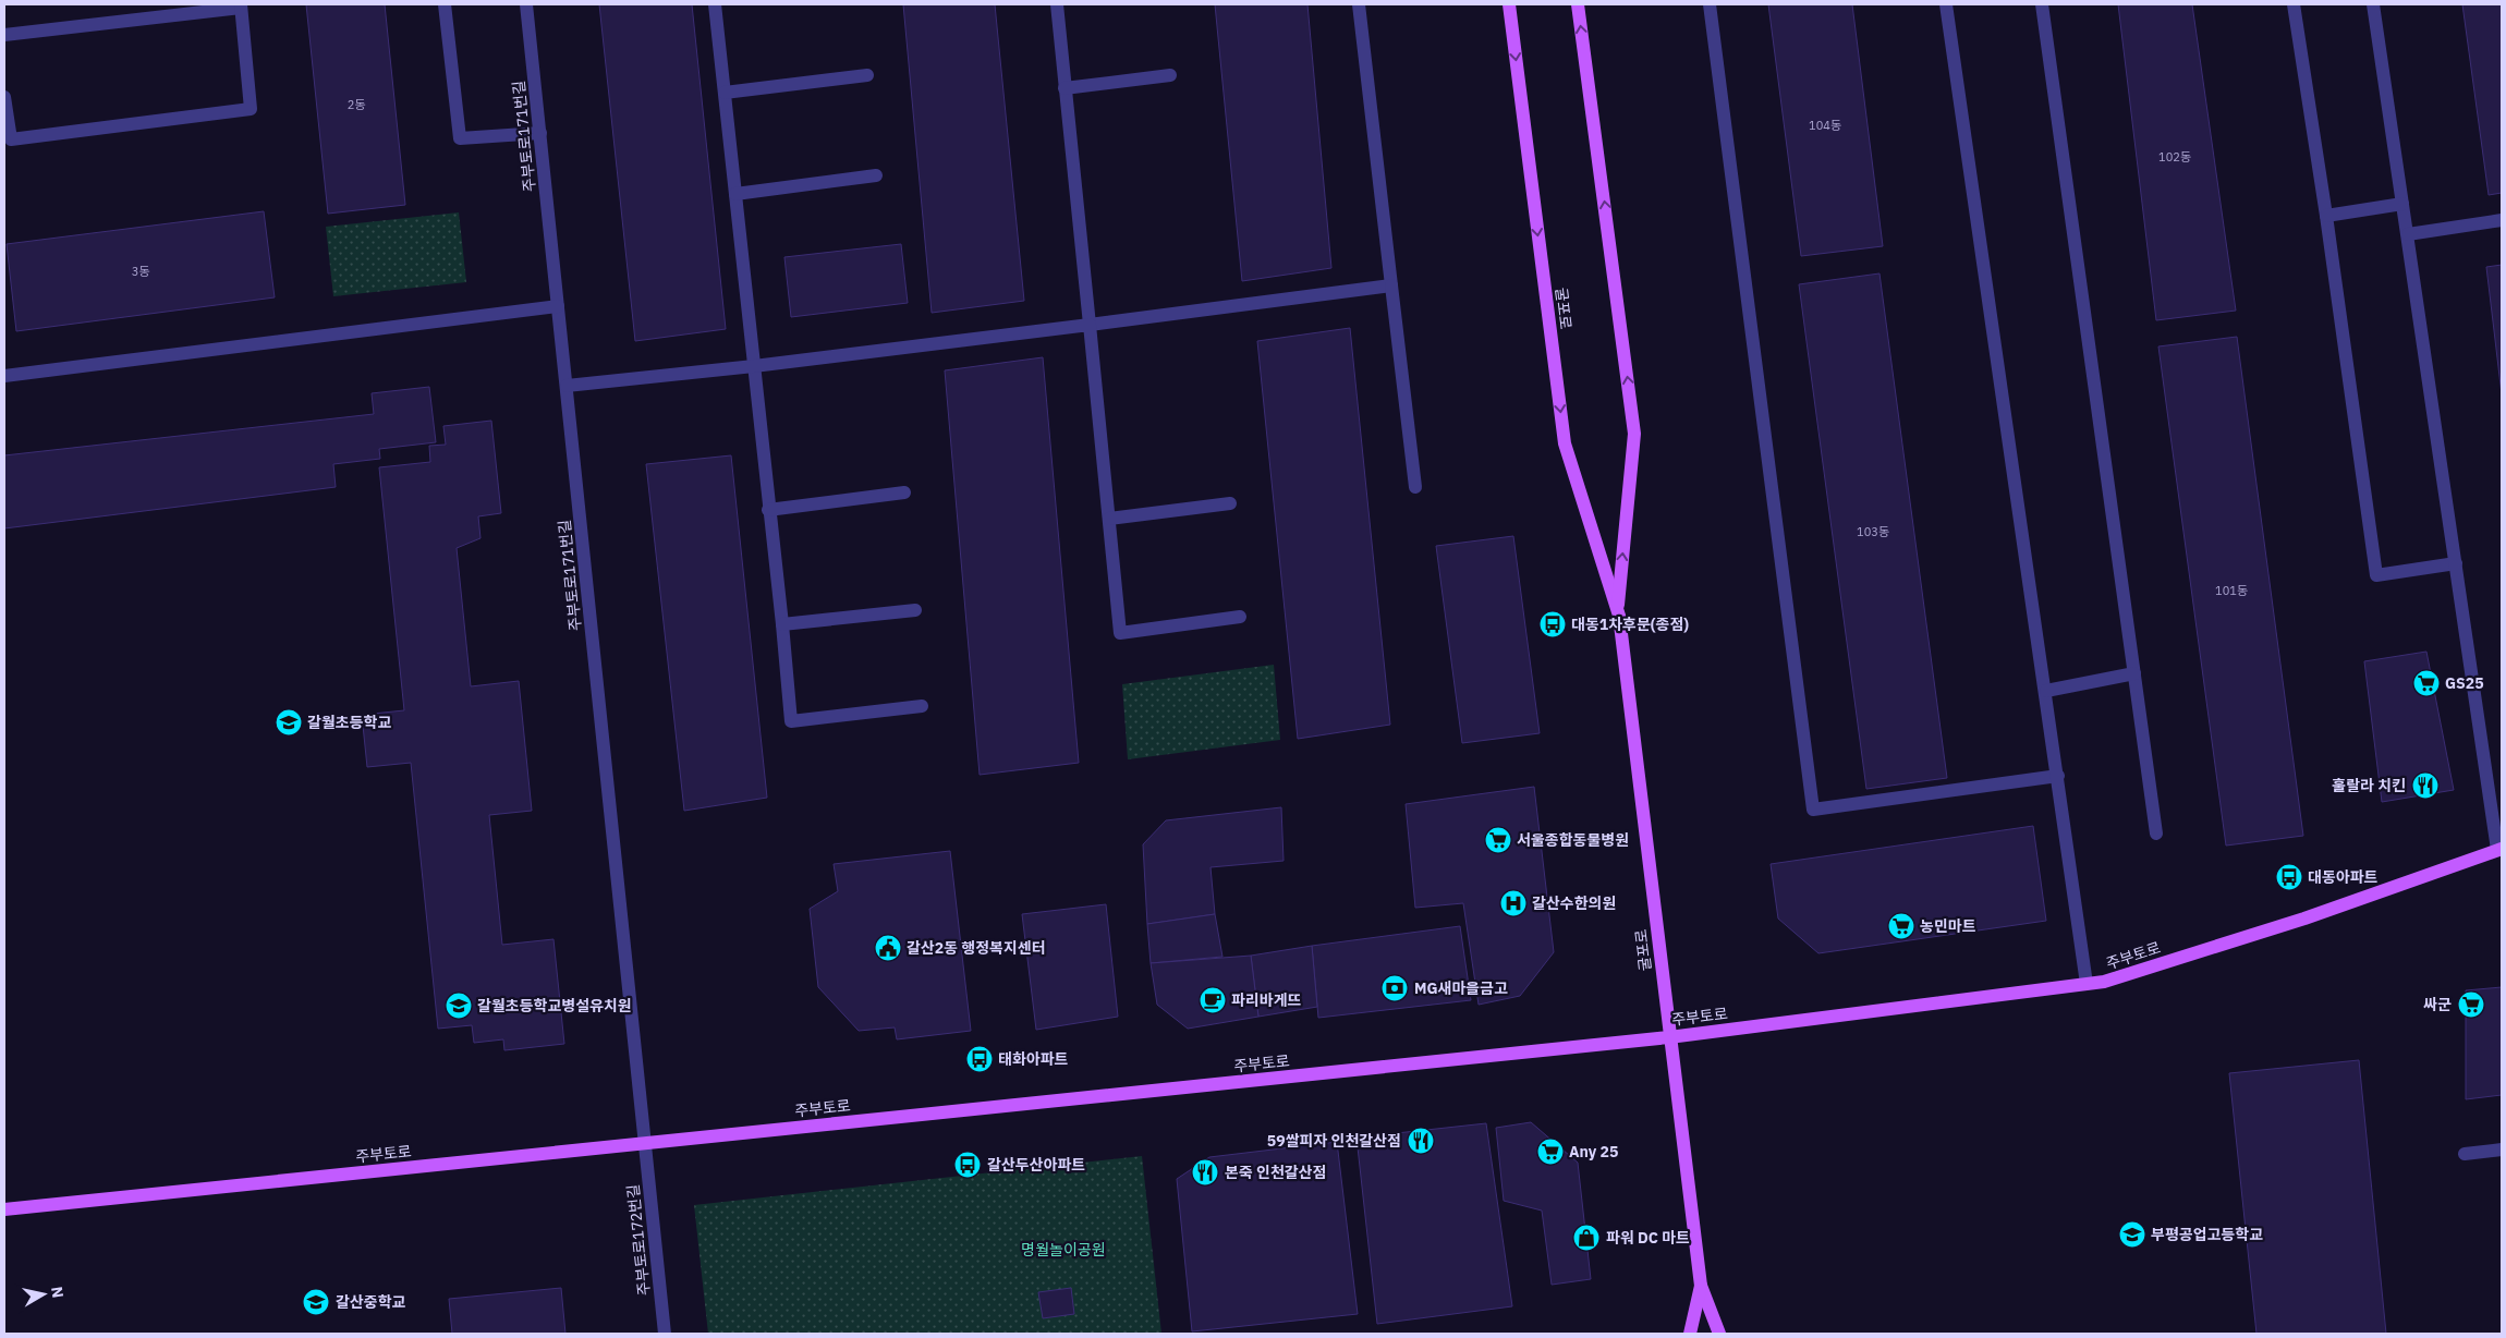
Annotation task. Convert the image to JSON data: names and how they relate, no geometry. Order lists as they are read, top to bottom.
{
  "streets": {
    "main road": ["굴포로", "주부토로"],
    "street": ["주부토로171번길", "주부토로172번길"]
  },
  "crossings": [
    ["주부토로171번길", "주부토로"],
    ["주부토로171번길", "주부토로172번길"],
    ["굴포로", "주부토로"],
    ["주부토로", "주부토로172번길"]
  ],
  "parks": ["명월놀이공원"],
  "places": {
    "bus stop": [
      "대동1차후문(종점)",
      "대동아파트",
      "태화아파트",
      "갈산두산아파트"
    ],
    "supermarket": [
      "GS25",
      "서울종합동물병원",
      "농민마트",
      "싸군",
      "Any 25"
    ],
    "school or university": [
      "갈월초등학교",
      "갈월초등학교병설유치원",
      "부평공업고등학교",
      "갈산중학교"
    ],
    "restaurant": ["훌랄라 치킨", "59쌀피자 인천갈산점", "본죽 인천갈산점"],
    "hospital": ["갈산수한의원"],
    "public building": ["갈산2동 행정복지센터"],
    "bank": ["MG새마을금고"],
    "cafe": ["파리바게뜨"],
    "shop": ["파워 DC 마트"]
  },
  "house_numbers": [
    "2동",
    "104동",
    "102동",
    "3동",
    "103동",
    "101동"
  ],
  "north": "right"
}
